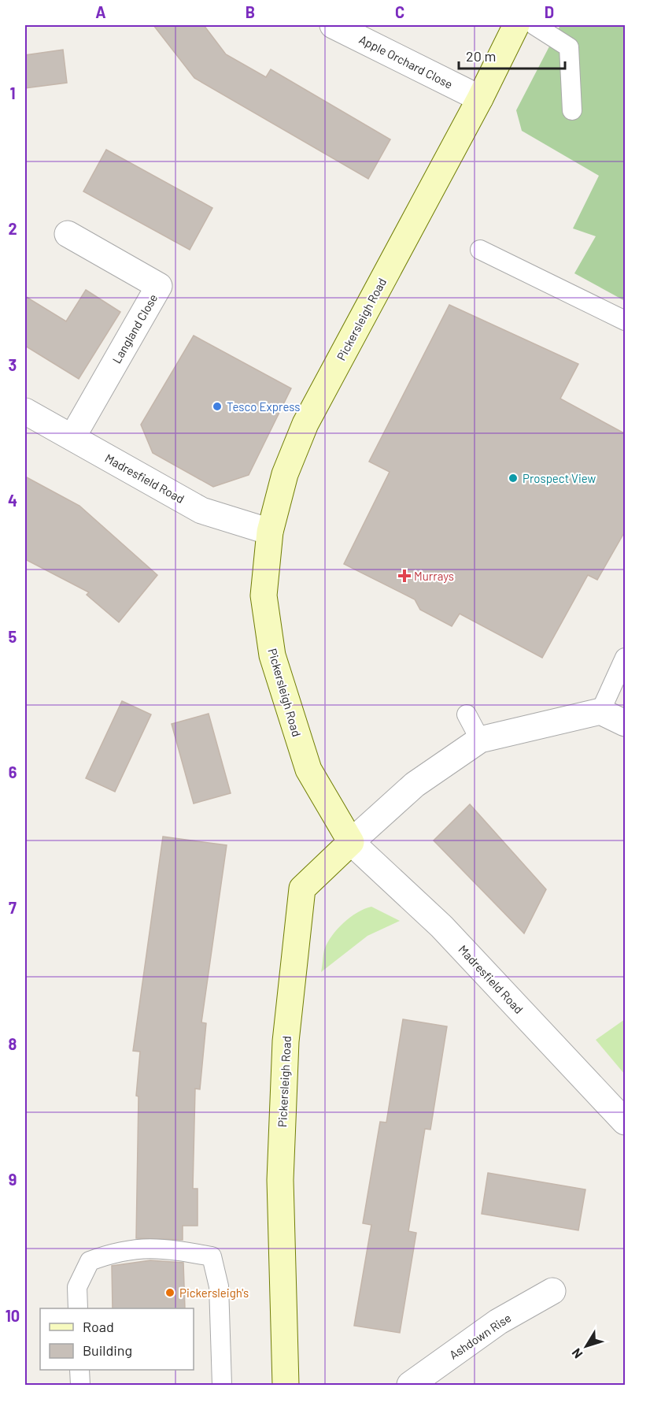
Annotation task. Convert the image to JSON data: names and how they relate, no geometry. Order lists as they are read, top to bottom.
{
  "streets": {
    "main road": ["Pickersleigh Road"],
    "street": [
      "Apple Orchard Close",
      "Langland Close",
      "Madresfield Road",
      "Ashdown Rise"
    ]
  },
  "crossings": [
    ["Apple Orchard Close", "Pickersleigh Road"],
    ["Pickersleigh Road", "Madresfield Road"],
    ["Langland Close", "Madresfield Road"]
  ],
  "places": {
    "other": ["Tesco Express", "Prospect View", "Pickersleigh's"],
    "health": ["Murrays"]
  },
  "legend": ["Road", "Building"],
  "scale_bar": "20 m",
  "north": "bottom left",
  "grid": {
    "columns": [
      "A",
      "B",
      "C",
      "D"
    ],
    "rows": [
      "1",
      "2",
      "3",
      "4",
      "5",
      "6",
      "7",
      "8",
      "9",
      "10"
    ]
  }
}
